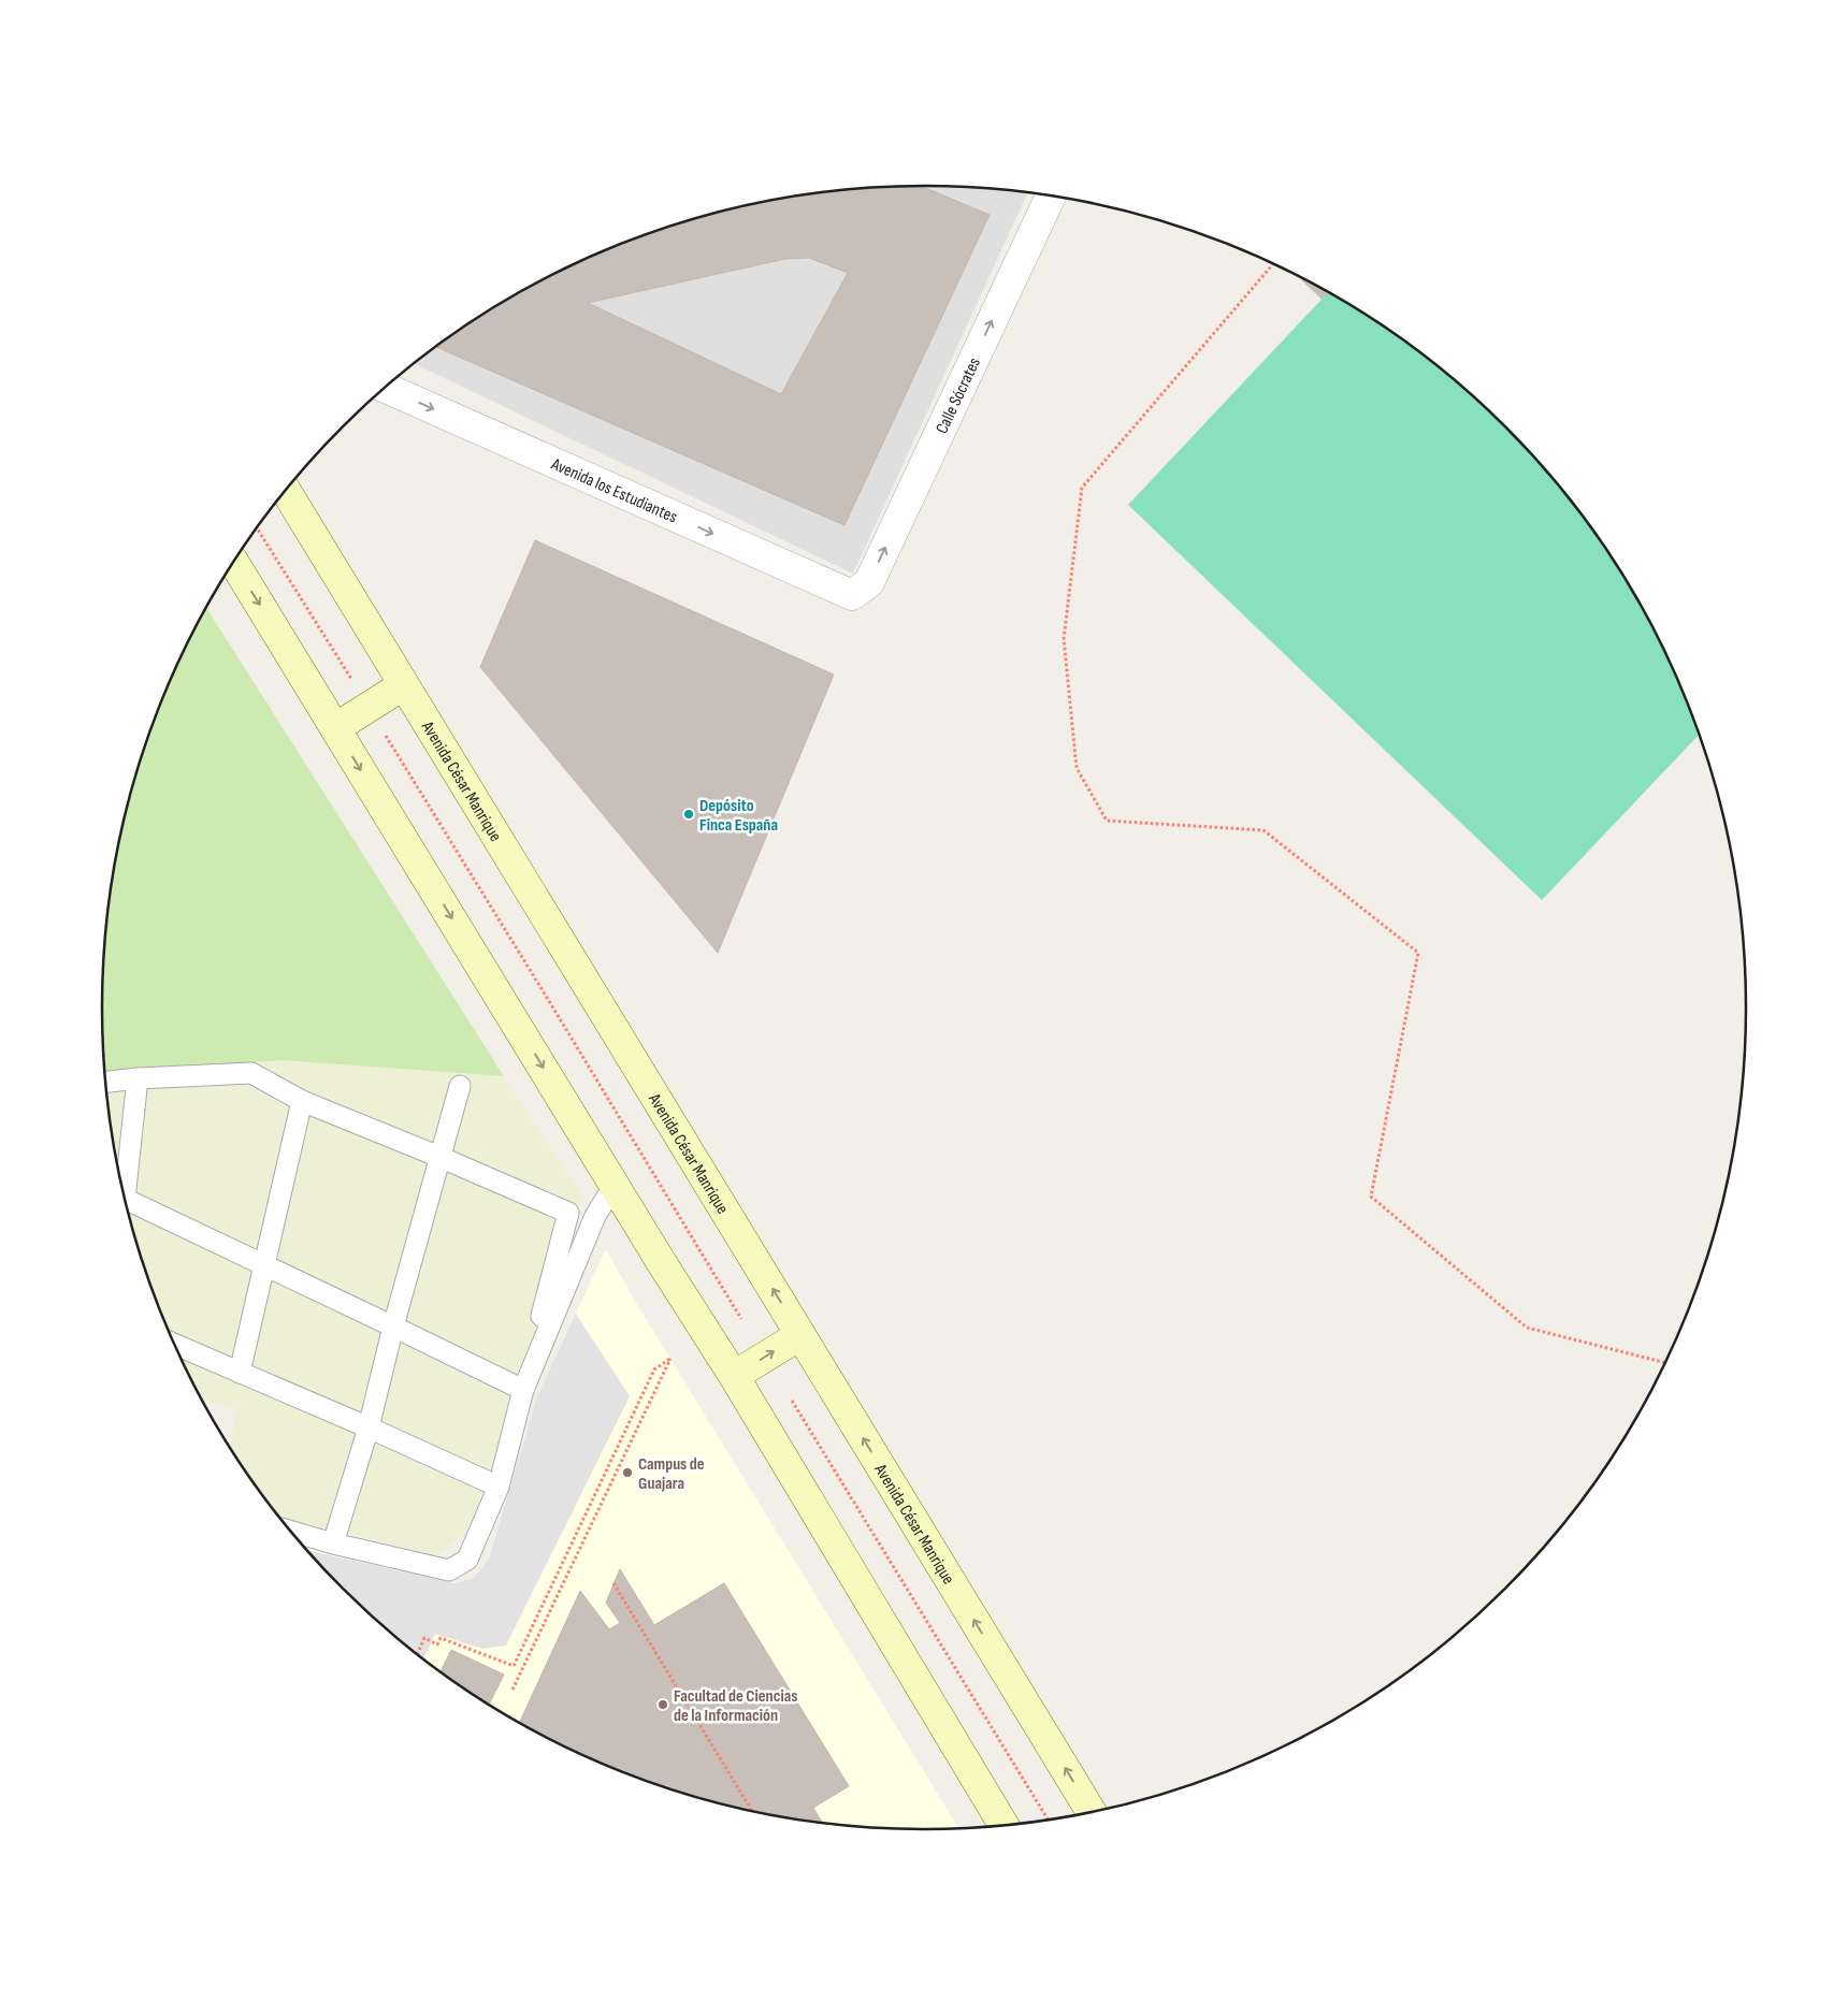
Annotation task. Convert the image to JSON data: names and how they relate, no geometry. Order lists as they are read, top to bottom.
{
  "streets": {
    "street": ["Calle Sócrates", "Avenida los Estudiantes", "Avenida César Manrique"]
  },
  "crossings": [
    ["Calle Sócrates", "Avenida los Estudiantes"]
  ],
  "one_way": ["Calle Sócrates", "Avenida los Estudiantes"],
  "places": ["Depósito Finca España", "Campus de Guajara", "Facultad de Ciencias de la Información"]
}
